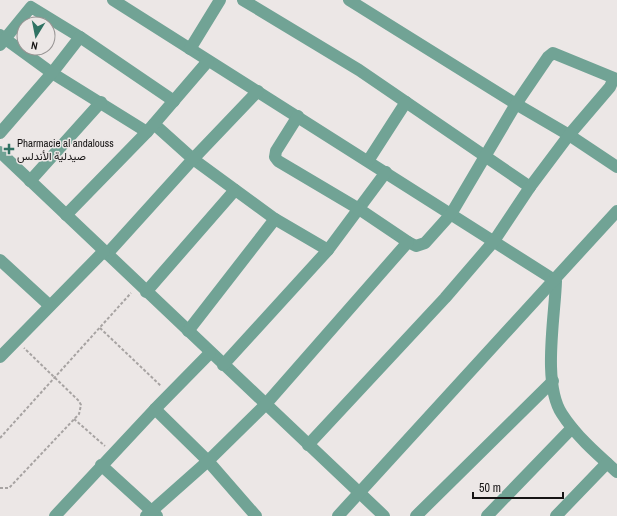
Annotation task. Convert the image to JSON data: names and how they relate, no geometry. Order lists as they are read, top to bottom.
{
  "places": {
    "health": ["Pharmacie al andalouss صيدلية الأندلس"]
  },
  "scale_bar": "50 m",
  "north": "bottom"
}
